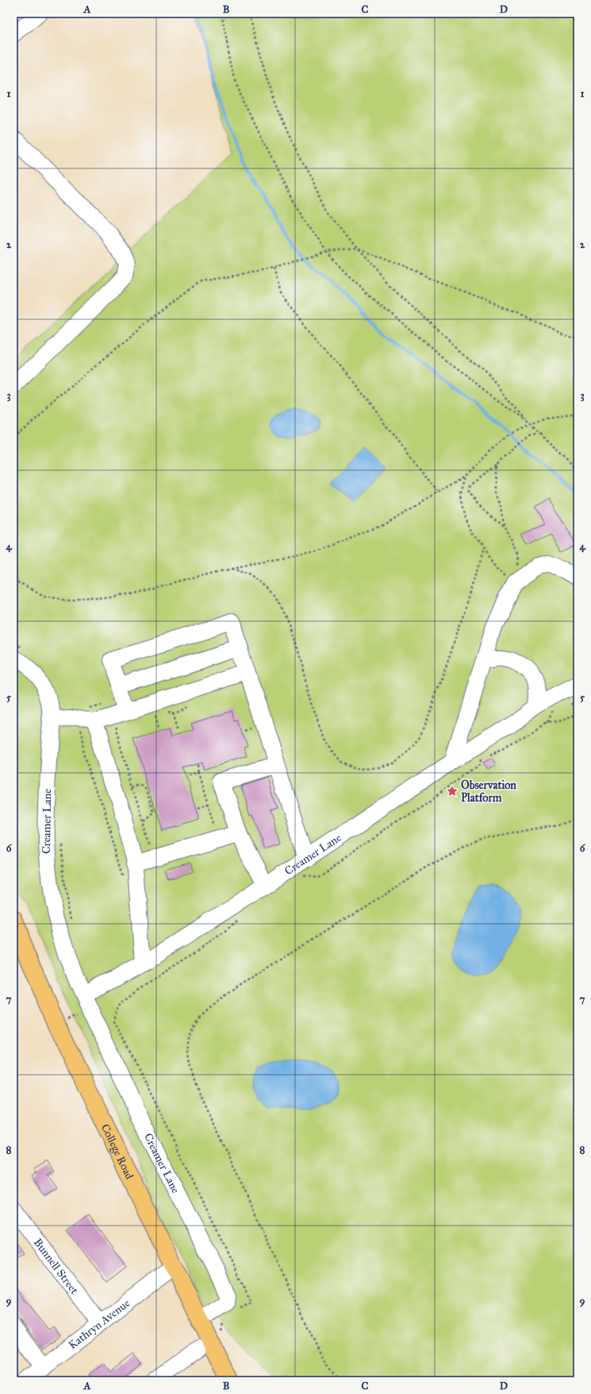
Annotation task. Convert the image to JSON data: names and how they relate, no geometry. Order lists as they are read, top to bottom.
{
  "streets": {
    "main road": ["College Road"],
    "street": ["Creamer Lane", "Bunnell Street", "Kathryn Avenue"]
  },
  "crossings": [
    ["Creamer Lane", "College Road"],
    ["College Road", "Kathryn Avenue"],
    ["Bunnell Street", "Kathryn Avenue"]
  ],
  "places": {
    "place": ["Observation Platform"]
  },
  "grid": {
    "columns": [
      "A",
      "B",
      "C",
      "D"
    ],
    "rows": [
      "1",
      "2",
      "3",
      "4",
      "5",
      "6",
      "7",
      "8",
      "9"
    ]
  }
}
